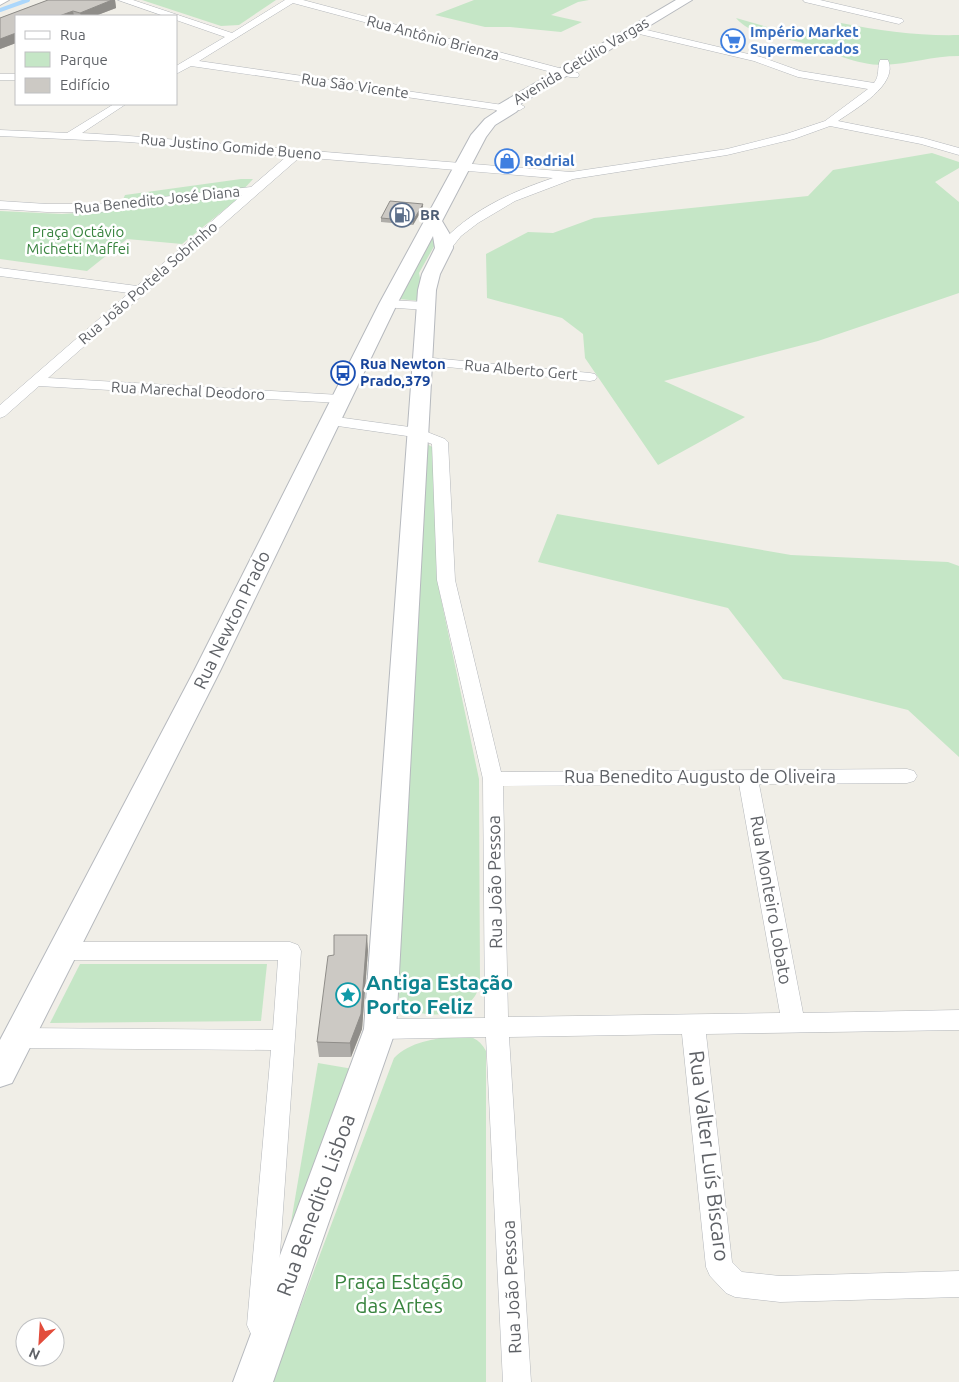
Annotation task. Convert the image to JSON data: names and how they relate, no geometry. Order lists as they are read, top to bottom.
{
  "streets": {
    "street": [
      "Rua Antônio Brienza",
      "Avenida Getúlio Vargas",
      "Rua São Vicente",
      "Rua Justino Gomide Bueno",
      "Rua Benedito José Diana",
      "Rua João Portela Sobrinho",
      "Rua Alberto Gert",
      "Rua Marechal Deodoro",
      "Rua Newton Prado",
      "Rua Benedito Augusto de Oliveira",
      "Rua João Pessoa",
      "Rua Monteiro Lobato",
      "Rua Valter Luís Bíscaro",
      "Rua Benedito Lisboa"
    ]
  },
  "crossings": [
    ["Rua Antônio Brienza", "Avenida Getúlio Vargas"],
    ["Avenida Getúlio Vargas", "Rua São Vicente"],
    ["Avenida Getúlio Vargas", "Rua Justino Gomide Bueno"],
    ["Avenida Getúlio Vargas", "Rua Newton Prado"],
    ["Rua Justino Gomide Bueno", "Rua João Portela Sobrinho"],
    ["Rua Justino Gomide Bueno", "Rua Newton Prado"],
    ["Rua Benedito José Diana", "Rua João Portela Sobrinho"],
    ["Rua João Portela Sobrinho", "Rua Marechal Deodoro"],
    ["Rua Alberto Gert", "Rua Benedito Lisboa"],
    ["Rua Marechal Deodoro", "Rua Newton Prado"],
    ["Rua Marechal Deodoro", "Rua João Pessoa"],
    ["Rua Marechal Deodoro", "Rua Benedito Lisboa"],
    ["Rua Benedito Augusto de Oliveira", "Rua João Pessoa"],
    ["Rua Benedito Augusto de Oliveira", "Rua Monteiro Lobato"],
    ["Rua João Pessoa", "Rua Benedito Lisboa"]
  ],
  "parks": ["Praça Octávio Michetti Maffei", "Praça Estação das Artes"],
  "places": {
    "supermarket": ["Império Market Supermercados"],
    "shop": ["Rodrial"],
    "fuel station": ["BR"],
    "bus stop": ["Rua Newton Prado,379"],
    "place": ["Antiga Estação Porto Feliz"]
  },
  "legend": ["Rua", "Parque", "Edifício"],
  "north": "bottom left"
}
